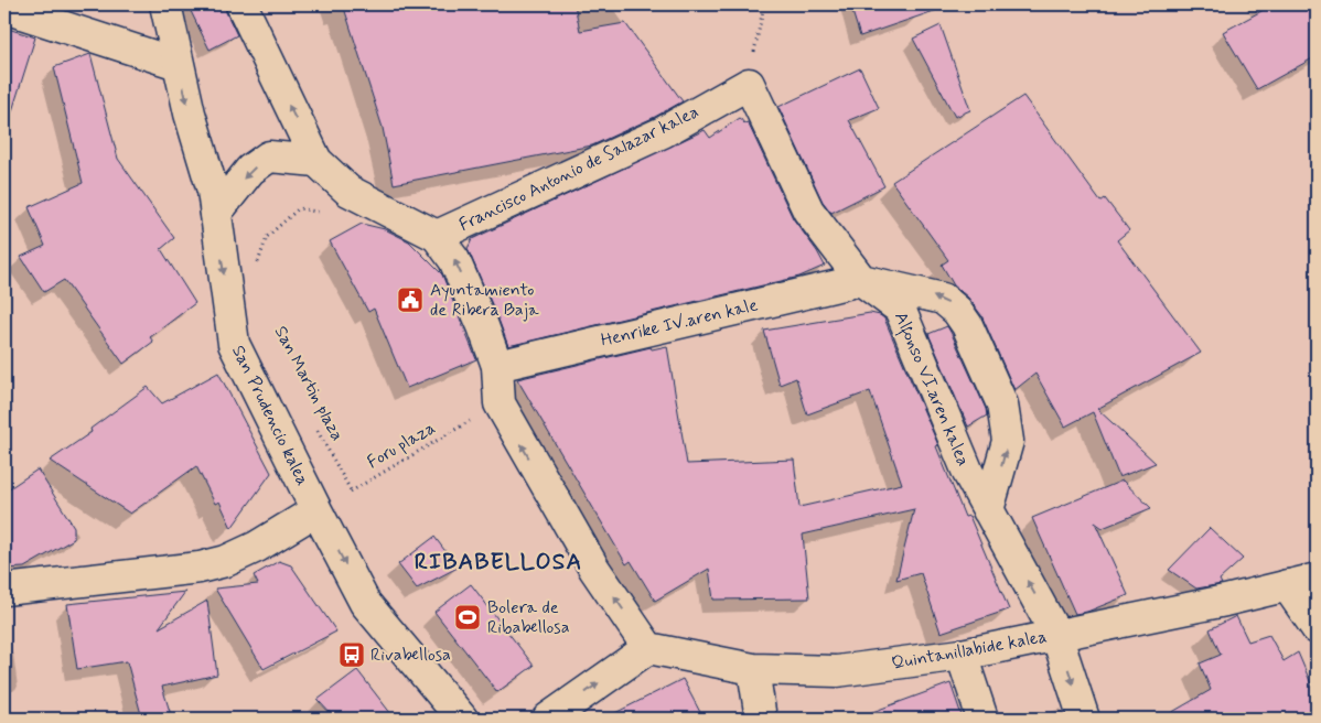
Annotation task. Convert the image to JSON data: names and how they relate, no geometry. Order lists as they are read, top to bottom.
{
  "streets": {
    "street": [
      "Francisco Antonio de Salazar kalea",
      "Henrike IV.aren kale",
      "Alfonso VI.aren kalea",
      "San Prudencio kalea",
      "Quintanillabide kalea"
    ],
    "path": ["San Martin plaza", "Foru plaza"]
  },
  "crossings": [
    ["Francisco Antonio de Salazar kalea", "Alfonso VI.aren kalea"],
    ["Henrike IV.aren kale", "Alfonso VI.aren kalea"],
    ["San Martin plaza", "Foru plaza"],
    ["Alfonso VI.aren kalea", "Quintanillabide kalea"],
    ["San Prudencio kalea", "Foru plaza"]
  ],
  "districts": ["RIBABELLOSA"],
  "places": {
    "public building": ["Ayuntamiento de Ribera Baja"],
    "sports": ["Bolera de Ribabellosa"],
    "bus stop": ["Rivabellosa"]
  }
}
